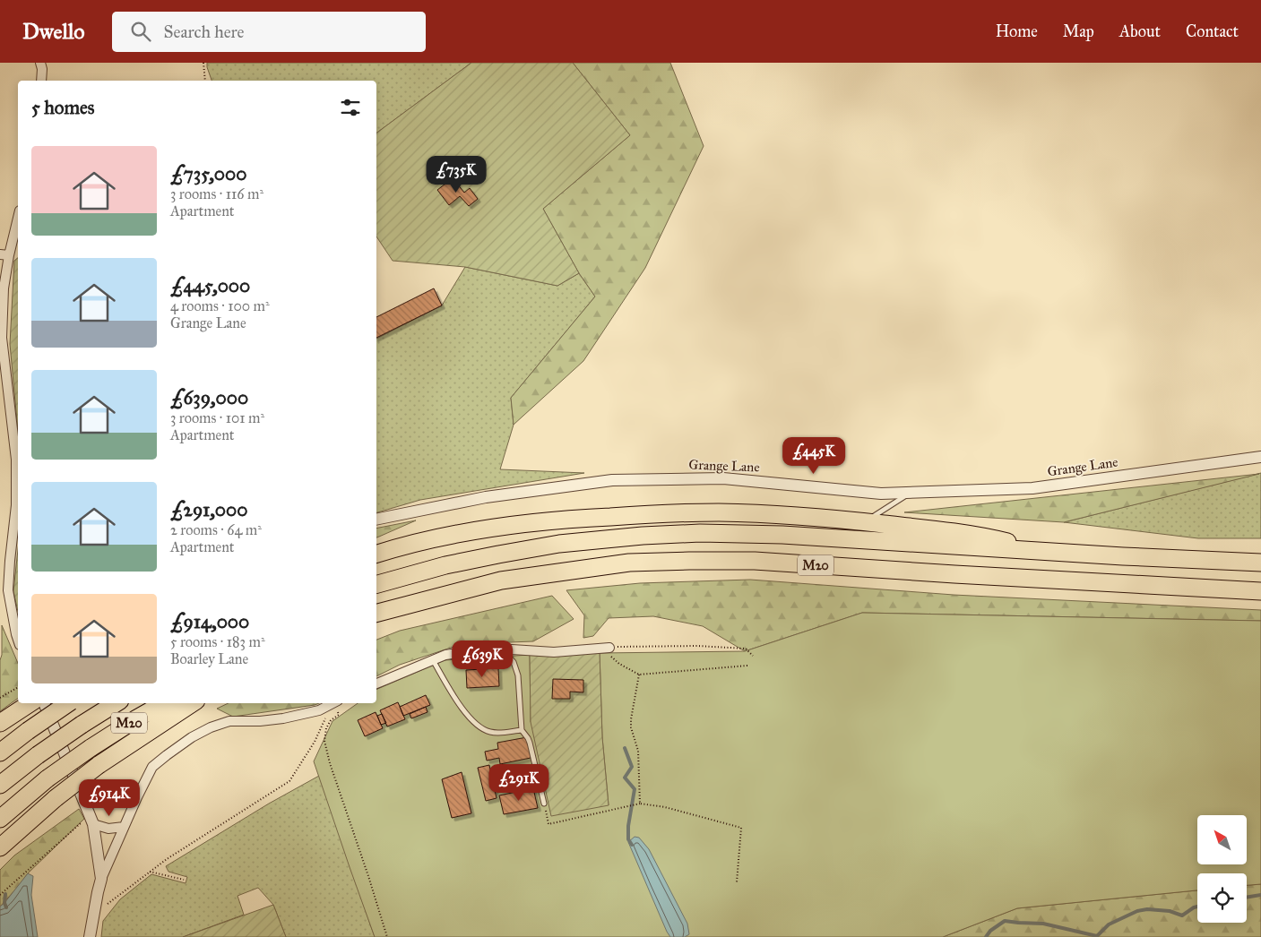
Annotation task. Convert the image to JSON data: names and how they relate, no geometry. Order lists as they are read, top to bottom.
{
  "streets": {
    "highway": ["M20"],
    "street": ["Grange Lane"]
  },
  "north": "top left",
  "page": {
    "header": "Dwello",
    "search": "Search here",
    "nav": [
      "Home",
      "Map",
      "About",
      "Contact"
    ],
    "heading": "5 homes",
    "list": [
      {
        "name": "£735,000",
        "note": "3 rooms · 116 m² · Apartment"
      },
      {
        "name": "£445,000",
        "note": "4 rooms · 100 m² · Grange Lane"
      },
      {
        "name": "£639,000",
        "note": "3 rooms · 101 m² · Apartment"
      },
      {
        "name": "£291,000",
        "note": "2 rooms · 64 m² · Apartment"
      },
      {
        "name": "£914,000",
        "note": "5 rooms · 183 m² · Boarley Lane"
      }
    ],
    "price": [
      "£735K",
      "£445K",
      "£639K",
      "£291K",
      "£914K"
    ]
  }
}
